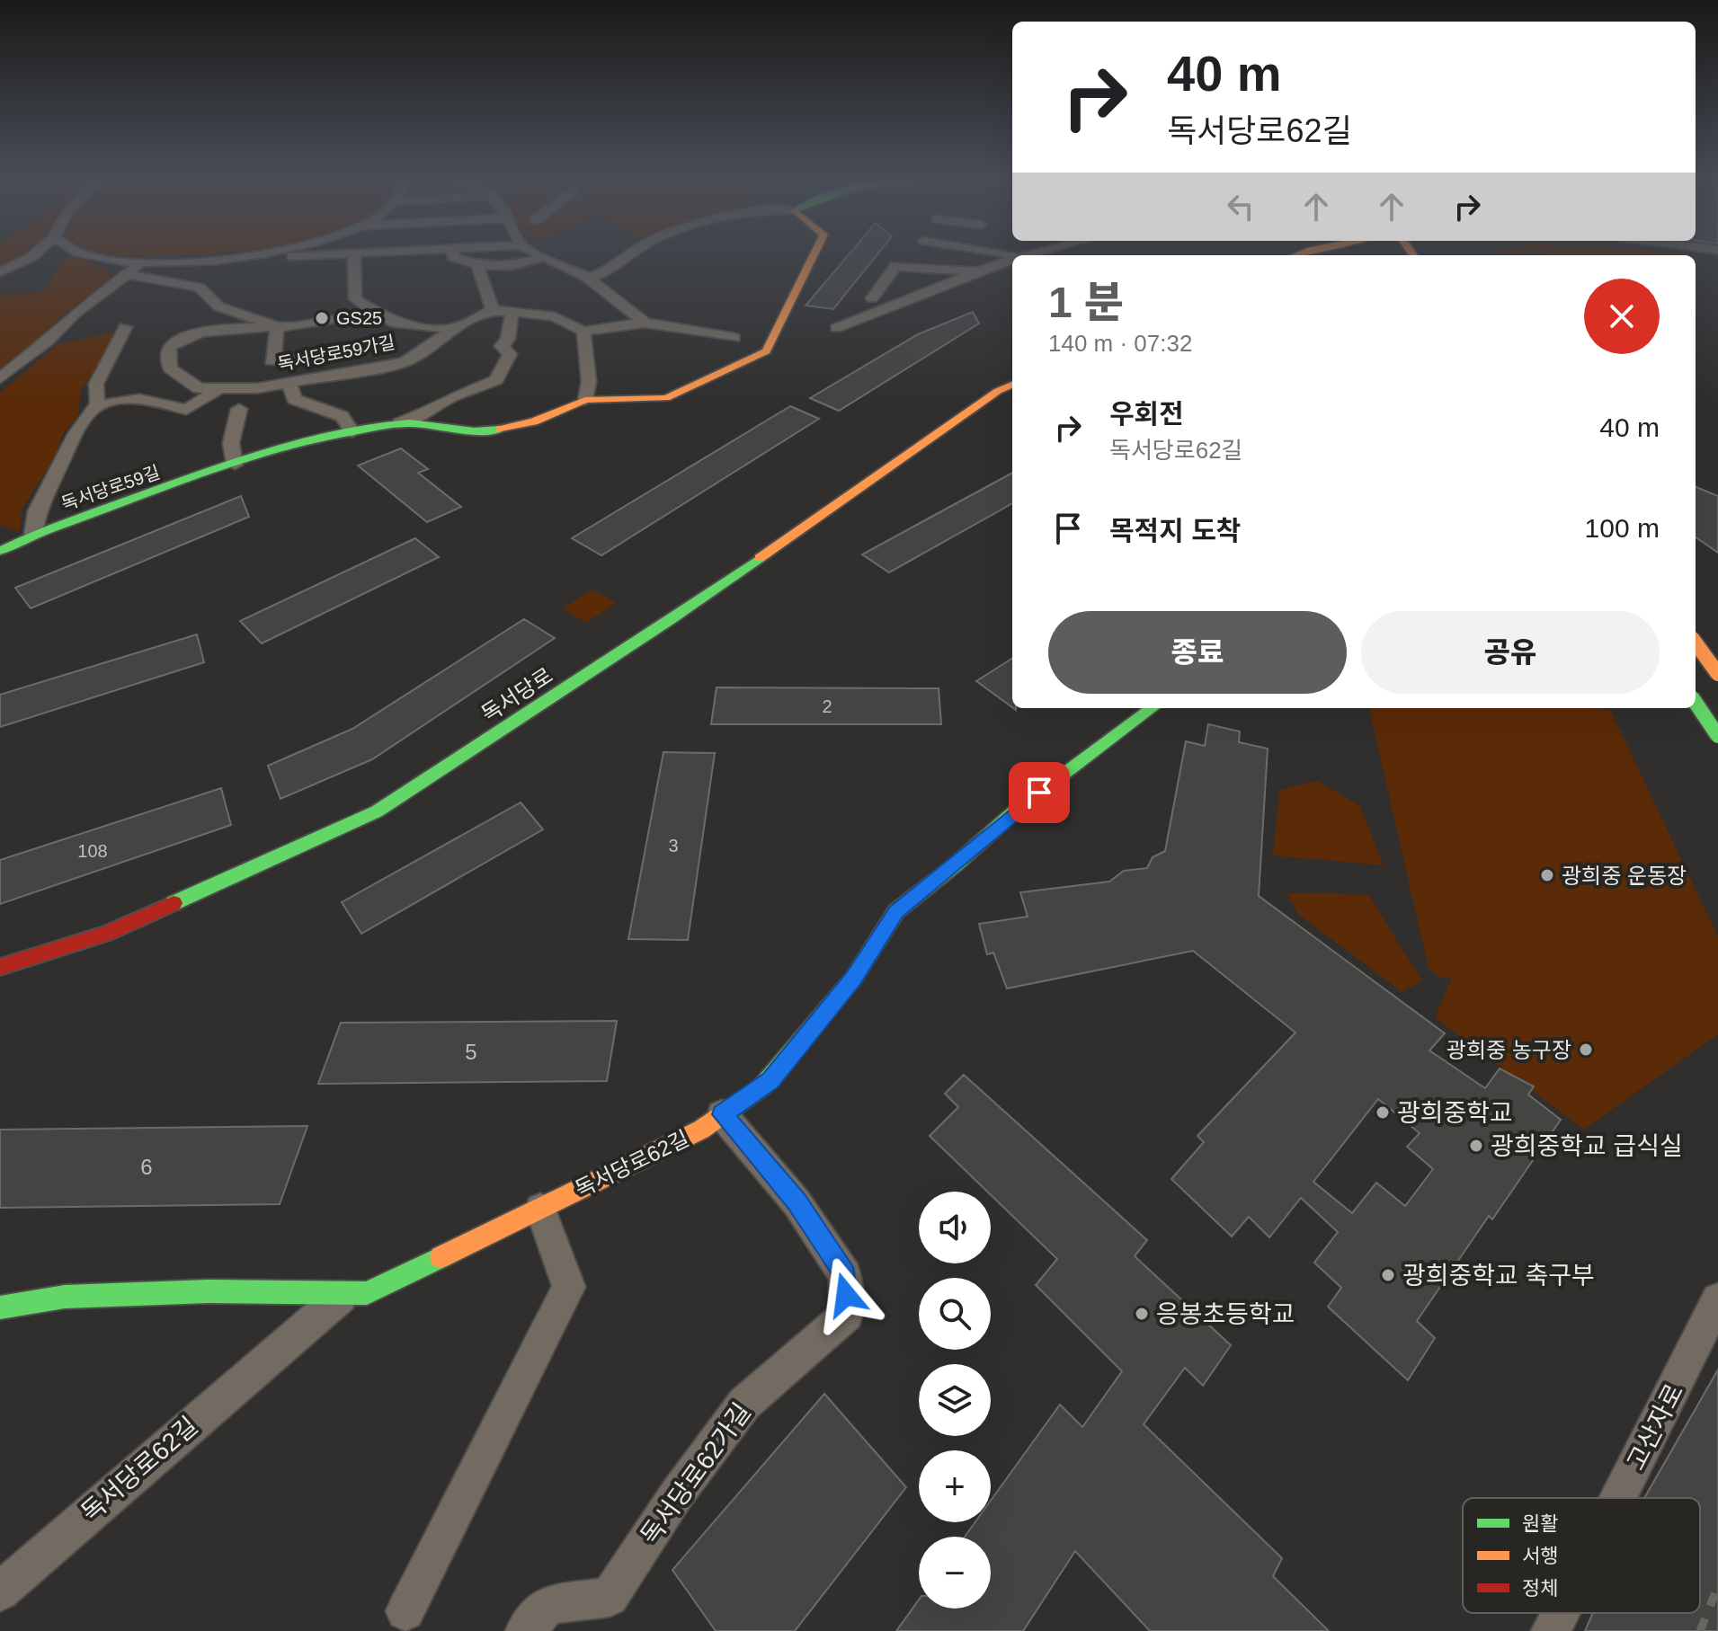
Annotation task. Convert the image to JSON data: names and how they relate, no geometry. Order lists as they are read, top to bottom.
{
  "streets": {
    "street": [
      "독서당로59가길",
      "독서당로59길",
      "독서당로",
      "독서당로62길",
      "고산자로",
      "독서당로62가길"
    ]
  },
  "crossings": [
    ["독서당로62길", "독서당로62가길"]
  ],
  "places": [
    "GS25",
    "광희중 운동장",
    "광희중 농구장",
    "광희중학교",
    "광희중학교 급식실",
    "광희중학교 축구부",
    "응봉초등학교"
  ],
  "house_numbers": [
    "2",
    "3",
    "108",
    "5",
    "6"
  ],
  "legend": ["원활", "서행", "정체"],
  "page": {
    "turn": ["40 m", "독서당로62길"],
    "heading": ["1 분", "140 m · 07:32"],
    "list": [
      {
        "name": "우회전",
        "note": "독서당로62길",
        "value": "40 m"
      },
      {
        "name": "목적지 도착",
        "value": "100 m"
      }
    ],
    "buttons": ["종료", "공유"],
    "map_buttons": ["+", "−"]
  }
}
